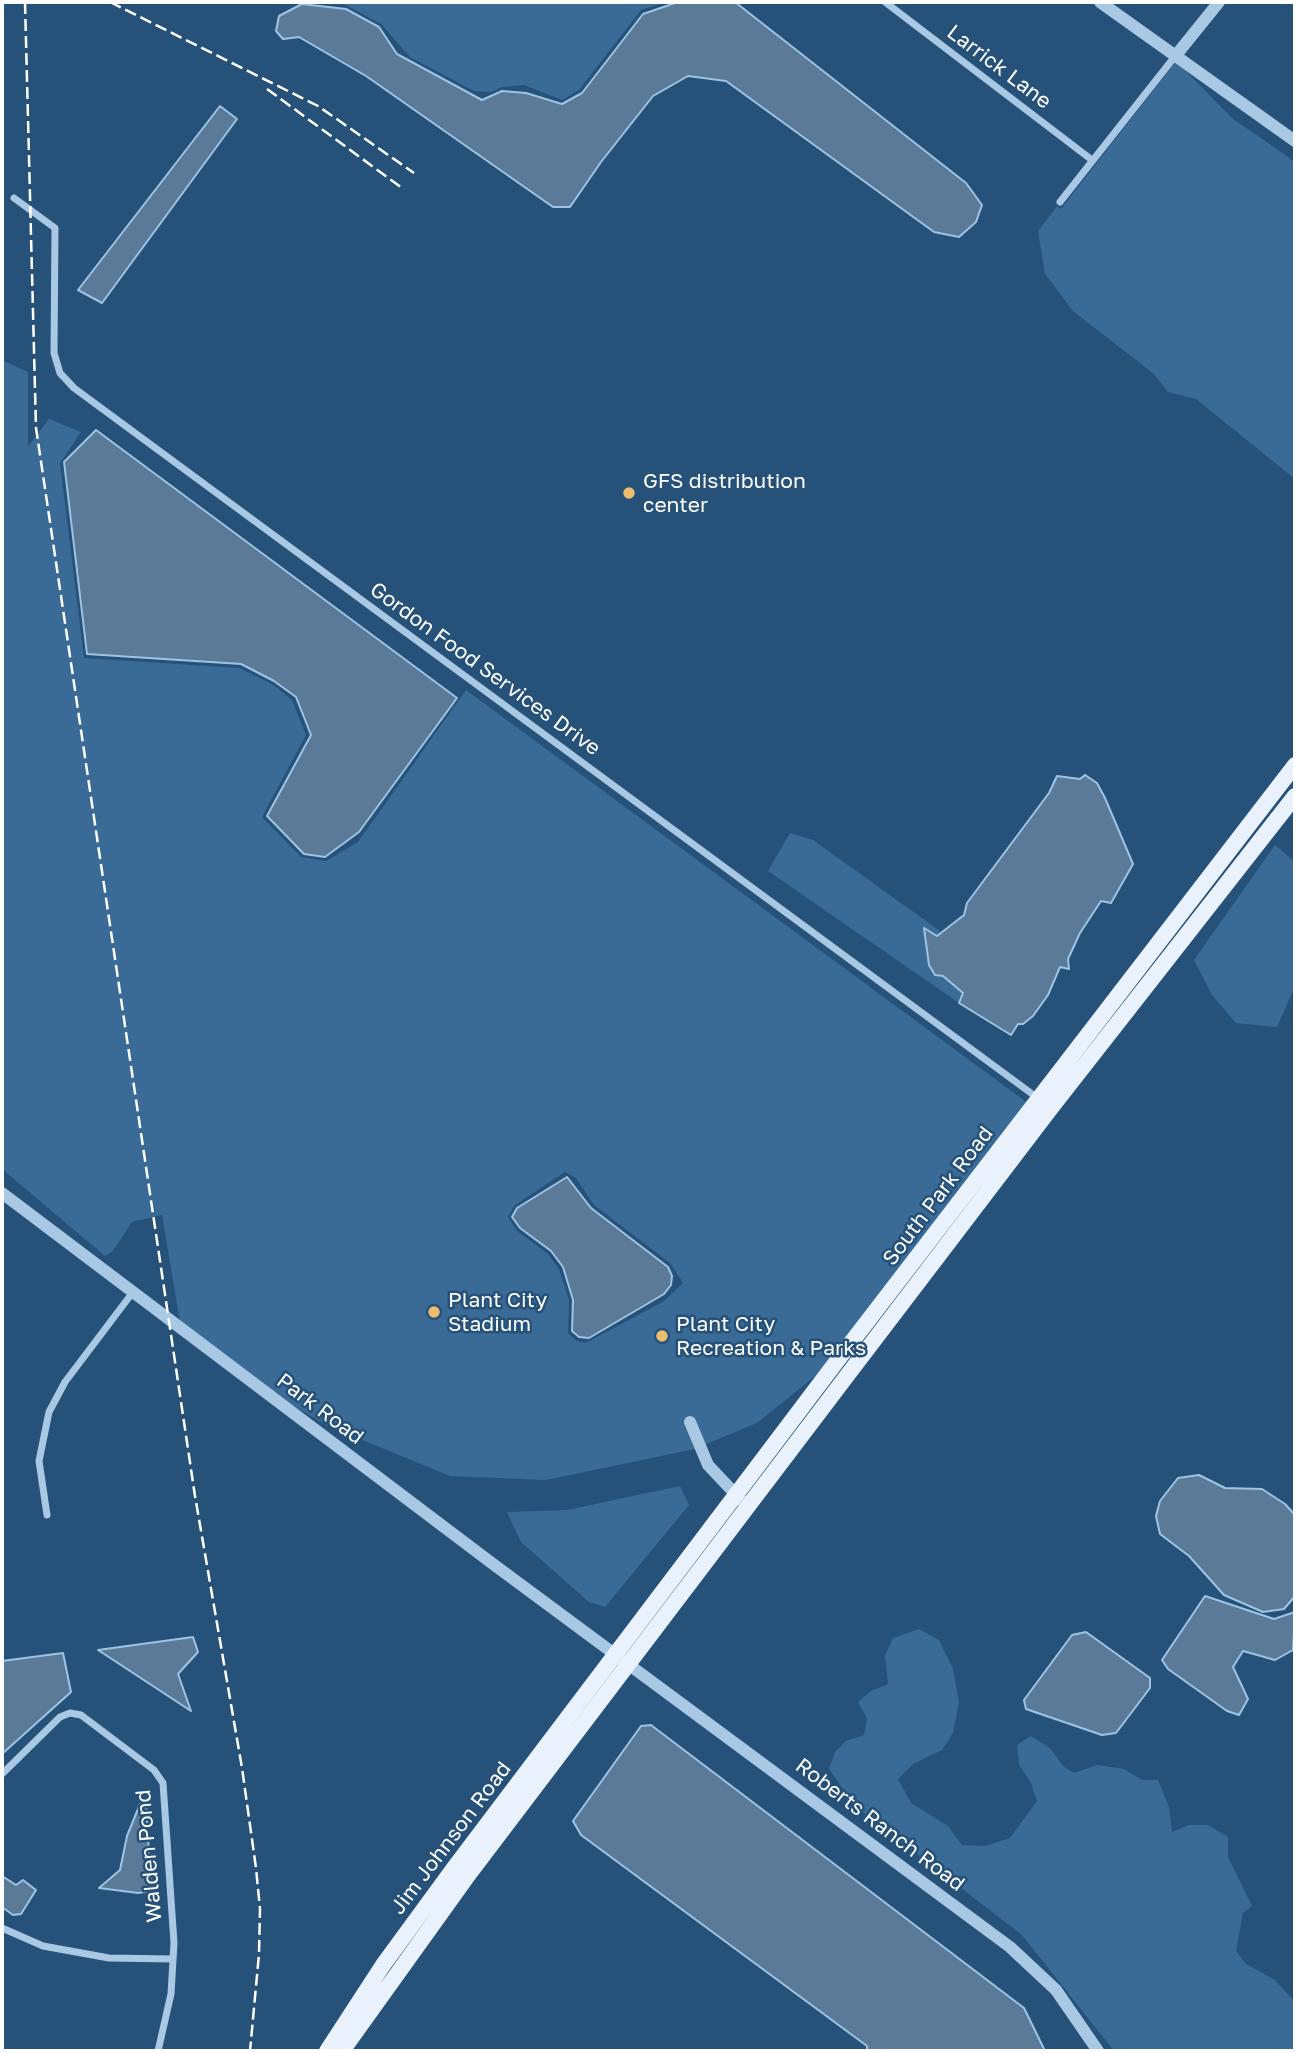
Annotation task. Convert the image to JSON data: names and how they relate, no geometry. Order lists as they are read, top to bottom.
{
  "streets": {
    "main road": ["South Park Road", "Jim Johnson Road"],
    "street": [
      "Larrick Lane",
      "Gordon Food Services Drive",
      "Park Road",
      "Roberts Ranch Road",
      "Walden Pond"
    ]
  },
  "crossings": [
    ["Gordon Food Services Drive", "South Park Road"],
    ["South Park Road", "Park Road"],
    ["South Park Road", "Roberts Ranch Road"],
    ["South Park Road", "Jim Johnson Road"],
    ["Park Road", "Roberts Ranch Road"],
    ["Park Road", "Jim Johnson Road"],
    ["Roberts Ranch Road", "Jim Johnson Road"]
  ],
  "places": ["GFS distribution center", "Plant City Stadium", "Plant City Recreation & Parks"]
}
